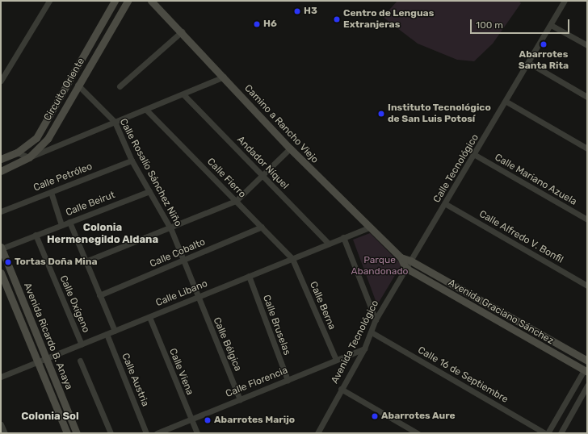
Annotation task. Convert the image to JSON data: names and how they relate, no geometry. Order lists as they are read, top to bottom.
{
  "streets": {
    "street": [
      "Circuito Oriente",
      "Camino a Rancho Viejo",
      "Andador Níquel",
      "Calle Tecnológico",
      "Calle Rosalío Sánchez Niño",
      "Calle Petróleo",
      "Calle Fierro",
      "Calle Mariano Azuela",
      "Calle Beirut",
      "Calle Alfredo V. Bonfil",
      "Calle Cobalto",
      "Calle Libano",
      "Calle Oxígeno",
      "Calle Berna",
      "Avenida Graciano Sánchez",
      "Calle Bruselas",
      "Avenida Ricardo B. Anaya",
      "Avenida Tecnológico",
      "Calle Bélgica",
      "Calle Viena",
      "Calle 16 de Septiembre",
      "Calle Austria",
      "Calle Florencia"
    ]
  },
  "crossings": [
    ["Circuito Oriente", "Calle Rosalío Sánchez Niño"],
    ["Camino a Rancho Viejo", "Calle Tecnológico"],
    ["Camino a Rancho Viejo", "Calle Libano"],
    ["Camino a Rancho Viejo", "Avenida Graciano Sánchez"],
    ["Camino a Rancho Viejo", "Avenida Tecnológico"],
    ["Andador Níquel", "Calle Libano"],
    ["Calle Tecnológico", "Calle Mariano Azuela"],
    ["Calle Tecnológico", "Calle Alfredo V. Bonfil"],
    ["Calle Tecnológico", "Avenida Graciano Sánchez"],
    ["Calle Tecnológico", "Avenida Tecnológico"],
    ["Calle Rosalío Sánchez Niño", "Calle Petróleo"],
    ["Calle Rosalío Sánchez Niño", "Calle Beirut"],
    ["Calle Rosalío Sánchez Niño", "Calle Cobalto"],
    ["Calle Rosalío Sánchez Niño", "Calle Libano"],
    ["Calle Rosalío Sánchez Niño", "Calle Bélgica"],
    ["Calle Fierro", "Calle Cobalto"],
    ["Calle Fierro", "Calle Libano"],
    ["Calle Fierro", "Calle Berna"],
    ["Calle Beirut", "Calle Oxígeno"],
    ["Calle Beirut", "Avenida Ricardo B. Anaya"],
    ["Calle Libano", "Calle Oxígeno"],
    ["Calle Libano", "Calle Berna"],
    ["Calle Libano", "Calle Bruselas"],
    ["Calle Libano", "Avenida Ricardo B. Anaya"],
    ["Calle Libano", "Calle Bélgica"],
    ["Calle Libano", "Calle Viena"],
    ["Calle Libano", "Calle Austria"],
    ["Calle Berna", "Calle Florencia"],
    ["Avenida Graciano Sánchez", "Avenida Tecnológico"],
    ["Calle Bruselas", "Calle Florencia"],
    ["Avenida Tecnológico", "Calle 16 de Septiembre"],
    ["Avenida Tecnológico", "Calle Florencia"],
    ["Calle Bélgica", "Calle Florencia"],
    ["Calle Viena", "Calle Florencia"]
  ],
  "districts": ["Colonia Hermenegildo Aldana", "Colonia Sol"],
  "parks": ["Parque Abandonado"],
  "places": [
    "H3",
    "Centro de Lenguas Extranjeras",
    "H6",
    "Abarrotes Santa Rita",
    "Instituto Tecnológico de San Luis Potosí",
    "Tortas Doña Mina",
    "Abarrotes Aure",
    "Abarrotes Marijo"
  ],
  "scale_bar": "100 m"
}
